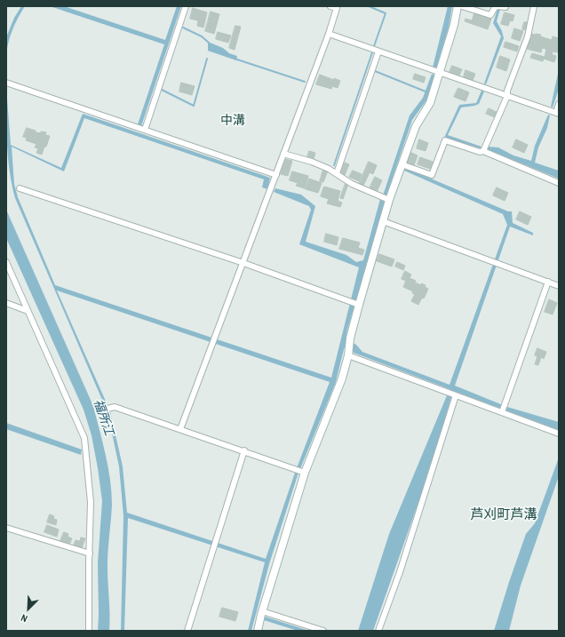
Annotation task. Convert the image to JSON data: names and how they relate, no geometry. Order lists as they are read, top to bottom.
{
  "districts": ["中溝", "芦刈町芦溝"],
  "water": ["福所江"],
  "north": "bottom left"
}
